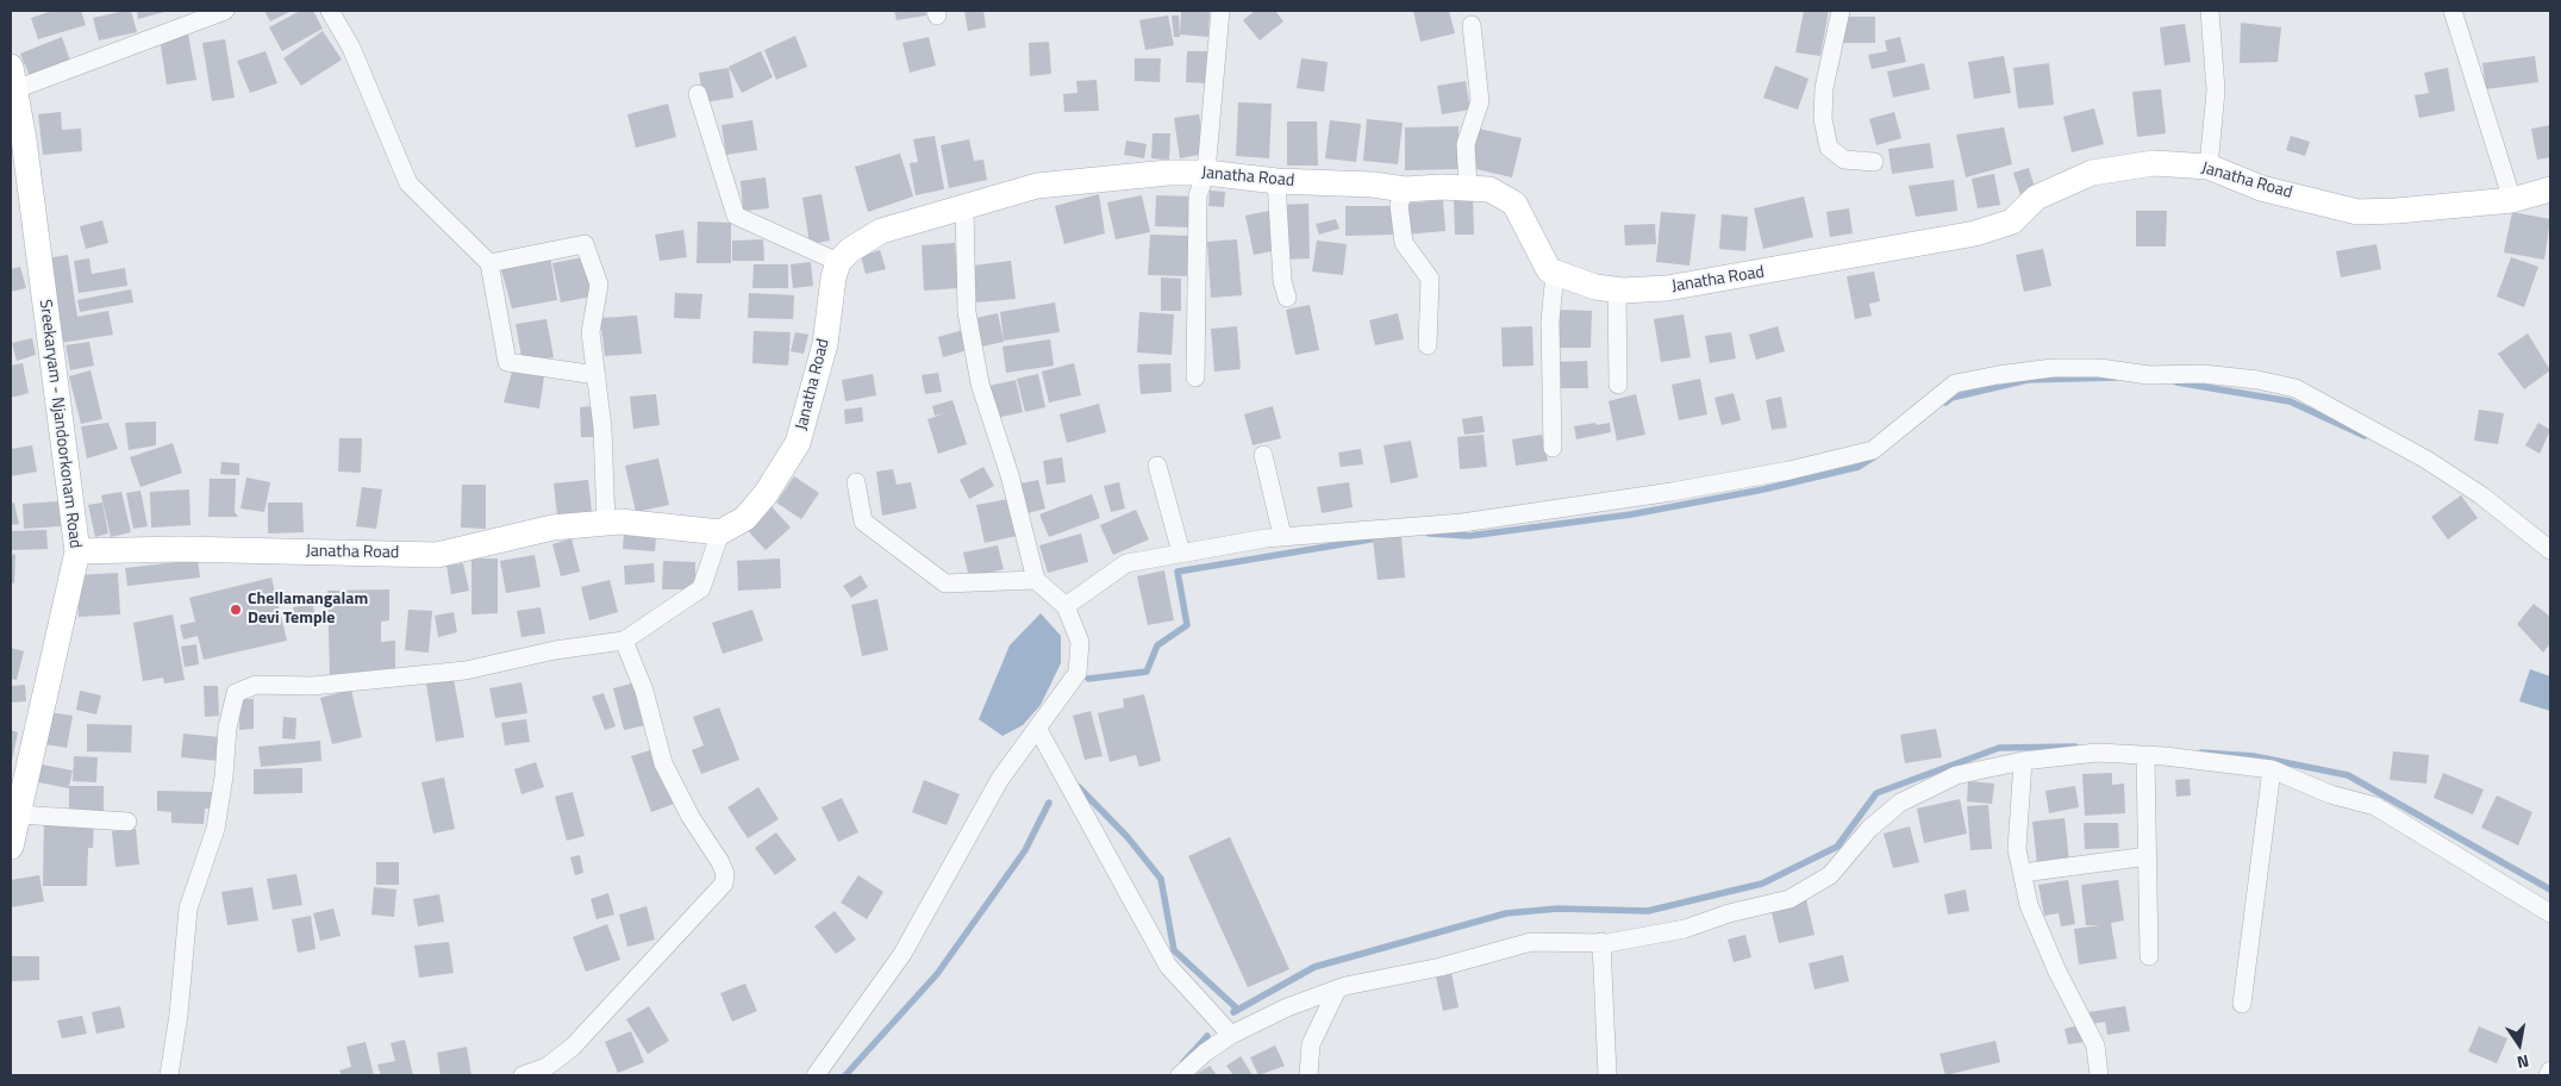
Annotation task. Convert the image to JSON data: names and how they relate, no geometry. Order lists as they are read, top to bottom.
{
  "streets": {
    "street": ["Janatha Road", "Sreekaryam - Njandoorkonam Road"]
  },
  "crossings": [
    ["Janatha Road", "Sreekaryam - Njandoorkonam Road"]
  ],
  "places": ["Chellamangalam Devi Temple"],
  "north": "bottom"
}
